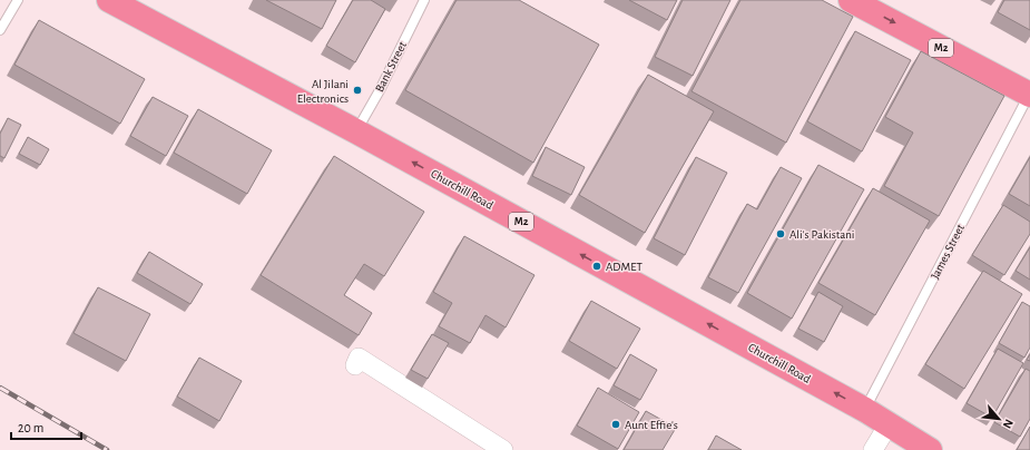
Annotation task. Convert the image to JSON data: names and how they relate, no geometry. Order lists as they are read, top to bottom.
{
  "streets": {
    "highway": ["M2", "Churchill Road"],
    "lane": ["Bank Street", "James Street"]
  },
  "crossings": [
    ["M2", "James Street"],
    ["Bank Street", "Churchill Road"],
    ["Churchill Road", "James Street"]
  ],
  "one_way": ["Churchill Road"],
  "places": [
    "Al Jilani Electronics",
    "Ali's Pakistani",
    "ADMET",
    "Aunt Effie's"
  ],
  "scale_bar": "20 m",
  "north": "bottom right"
}
